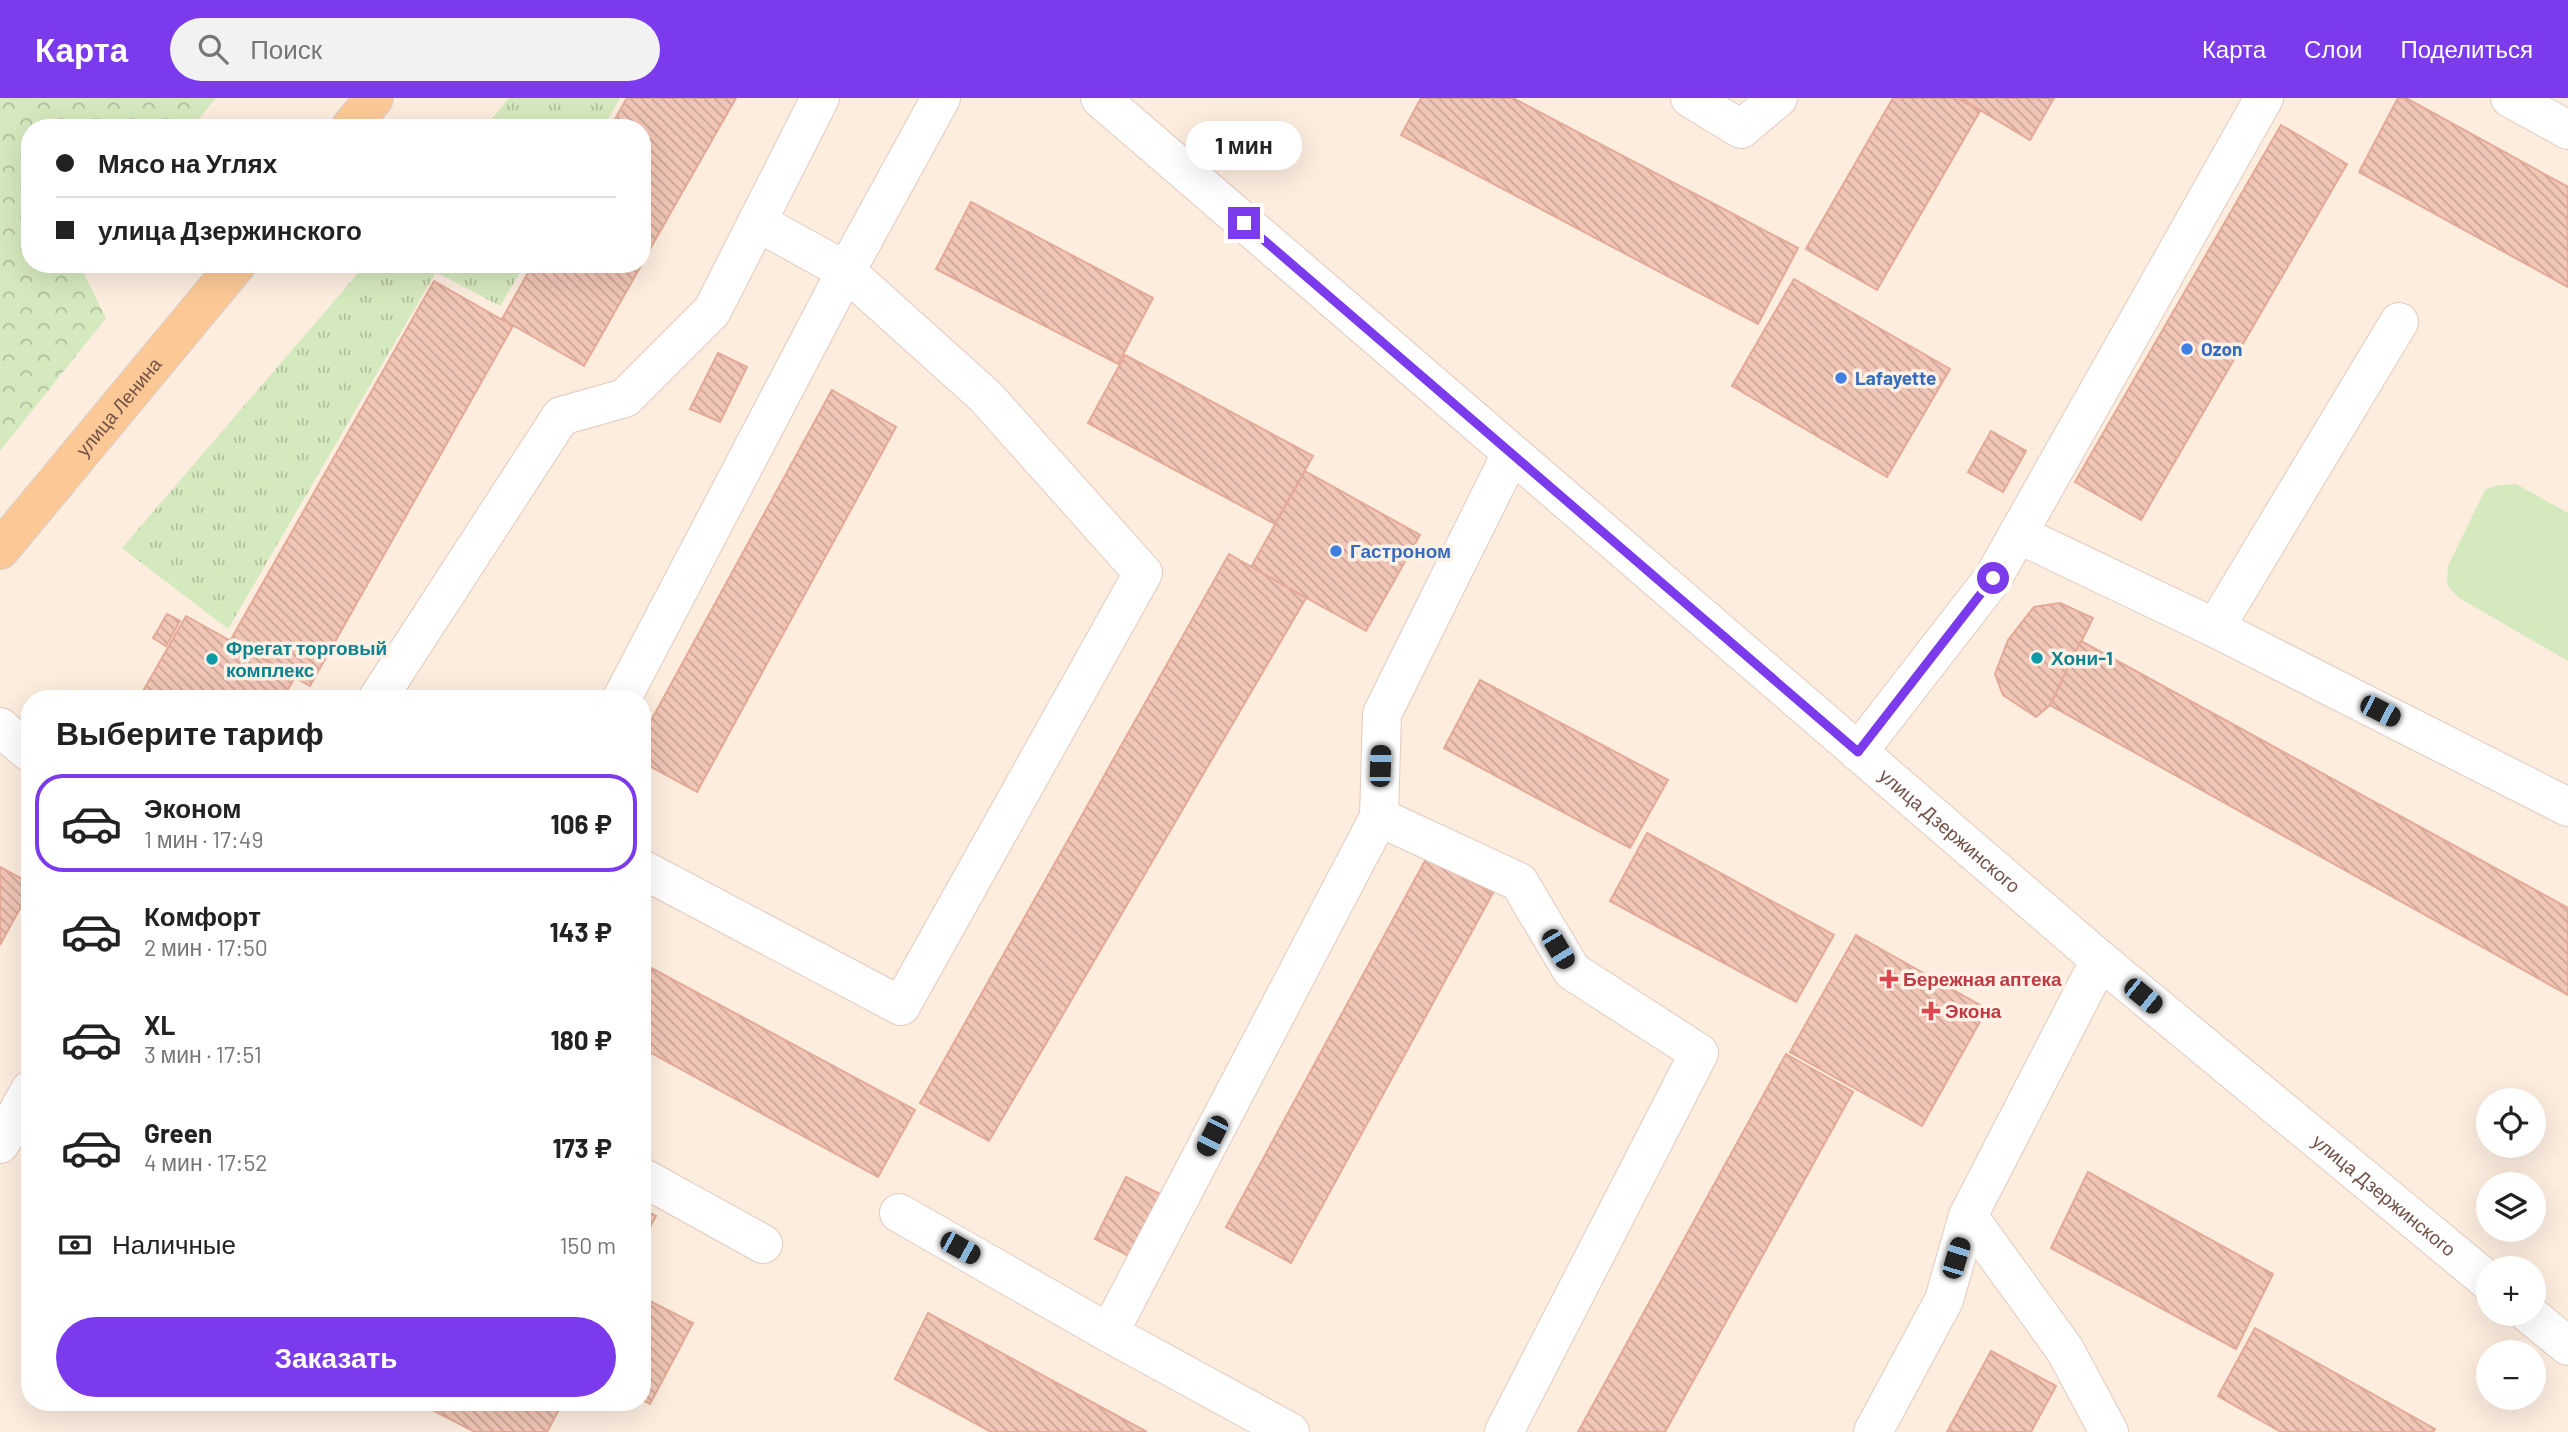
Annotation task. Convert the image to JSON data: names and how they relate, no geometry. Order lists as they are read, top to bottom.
{
  "streets": {
    "main road": ["улица Ленина"],
    "street": ["улица Дзержинского"]
  },
  "places": {
    "other": [
      "Ozon",
      "Lafayette",
      "Гастроном",
      "Хони-1",
      "Фрегат торговый комплекс"
    ],
    "health": ["Бережная аптека", "Экона"]
  },
  "page": {
    "header": "Карта",
    "search": "Поиск",
    "nav": ["Карта", "Слои", "Поделиться"],
    "banner": ["Мясо на Углях", "улица Дзержинского"],
    "bubble": "1 мин",
    "heading": "Выберите тариф",
    "list": [
      {
        "name": "Эконом",
        "note": "1 мин · 17:49",
        "value": "106 ₽"
      },
      {
        "name": "Комфорт",
        "note": "2 мин · 17:50",
        "value": "143 ₽"
      },
      {
        "name": "XL",
        "note": "3 мин · 17:51",
        "value": "180 ₽"
      },
      {
        "name": "Green",
        "note": "4 мин · 17:52",
        "value": "173 ₽"
      }
    ],
    "map_buttons": ["+", "−"],
    "pay": ["Наличные", "150 m"],
    "buttons": "Заказать"
  }
}
